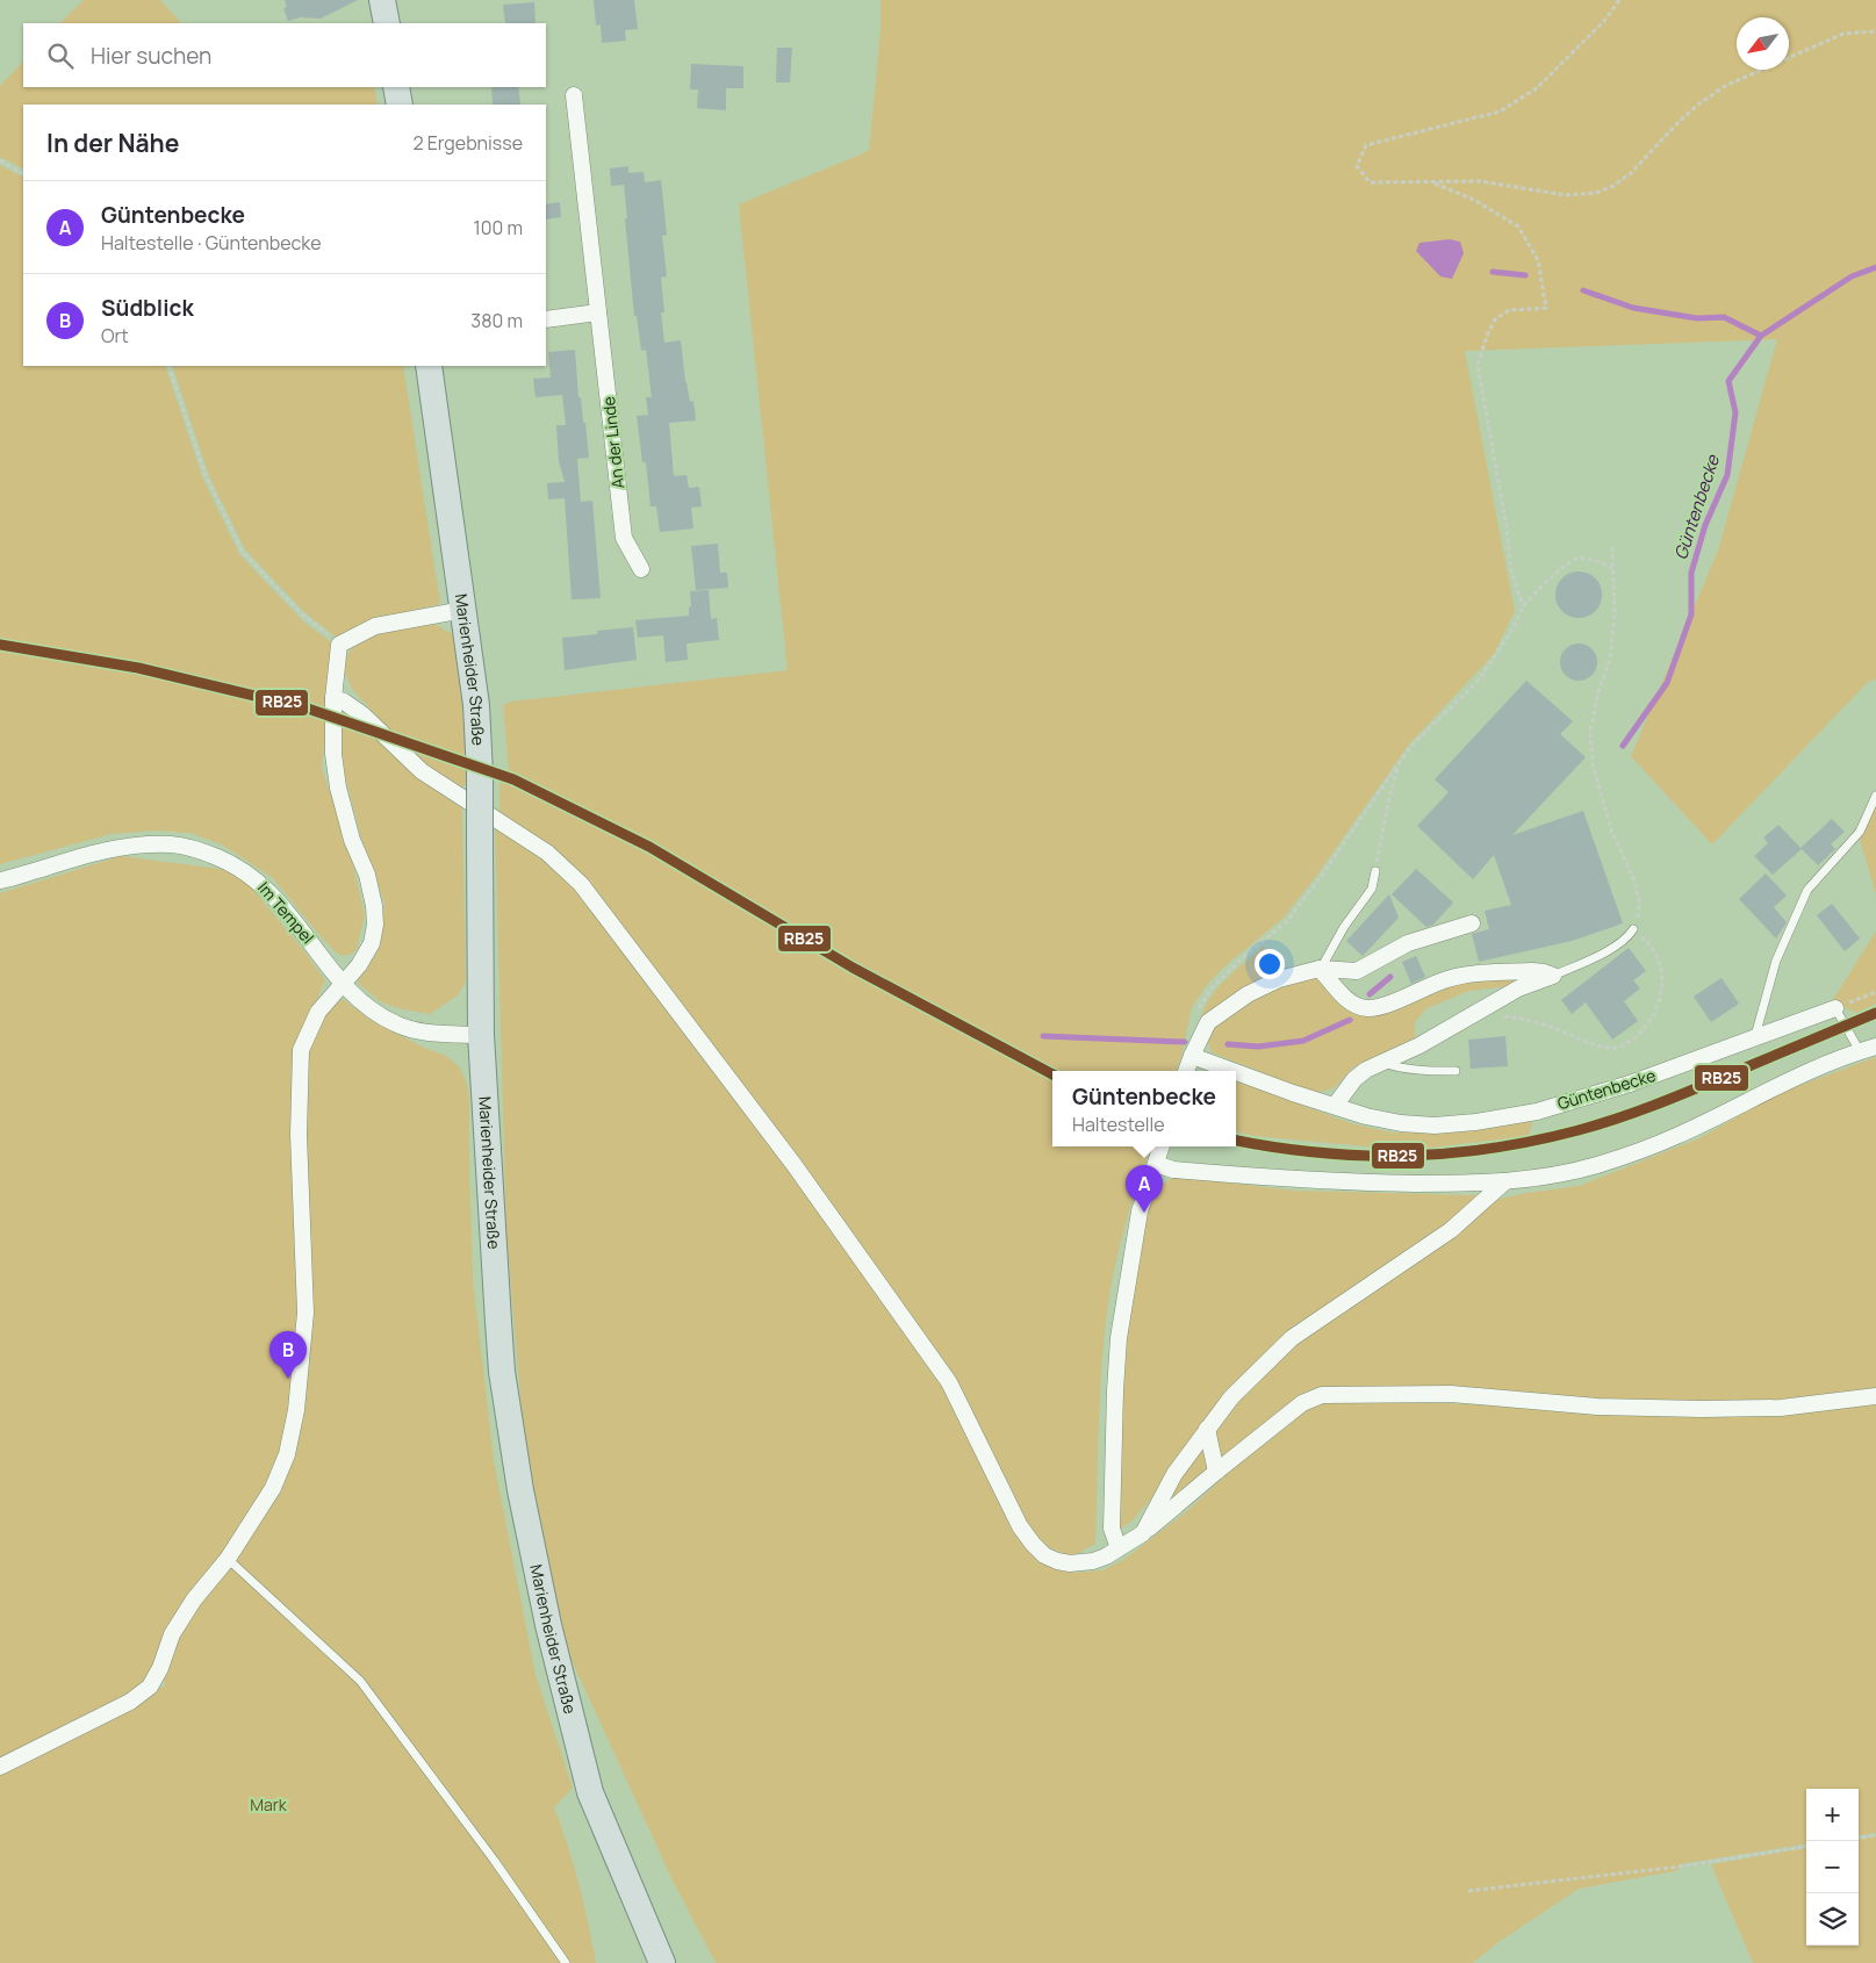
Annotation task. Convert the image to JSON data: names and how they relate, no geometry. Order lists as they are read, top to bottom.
{
  "streets": {
    "main road": ["Marienheider Straße"],
    "street": ["An der Linde", "Im Tempel", "Güntenbecke"]
  },
  "crossings": [
    ["Marienheider Straße", "Im Tempel"]
  ],
  "water": ["Güntenbecke"],
  "parks": ["Mark"],
  "lines": ["transit line RB25"],
  "north": "bottom left",
  "page": {
    "search": "Hier suchen",
    "heading": ["In der Nähe", "2 Ergebnisse"],
    "list": [
      {
        "mark": "A",
        "name": "Güntenbecke",
        "note": "Haltestelle · Güntenbecke",
        "value": "100 m"
      },
      {
        "mark": "B",
        "name": "Südblick",
        "note": "Ort",
        "value": "380 m"
      }
    ],
    "popup": ["Güntenbecke", "Haltestelle"],
    "pins": ["A", "B"],
    "map_buttons": ["+", "−"]
  }
}
